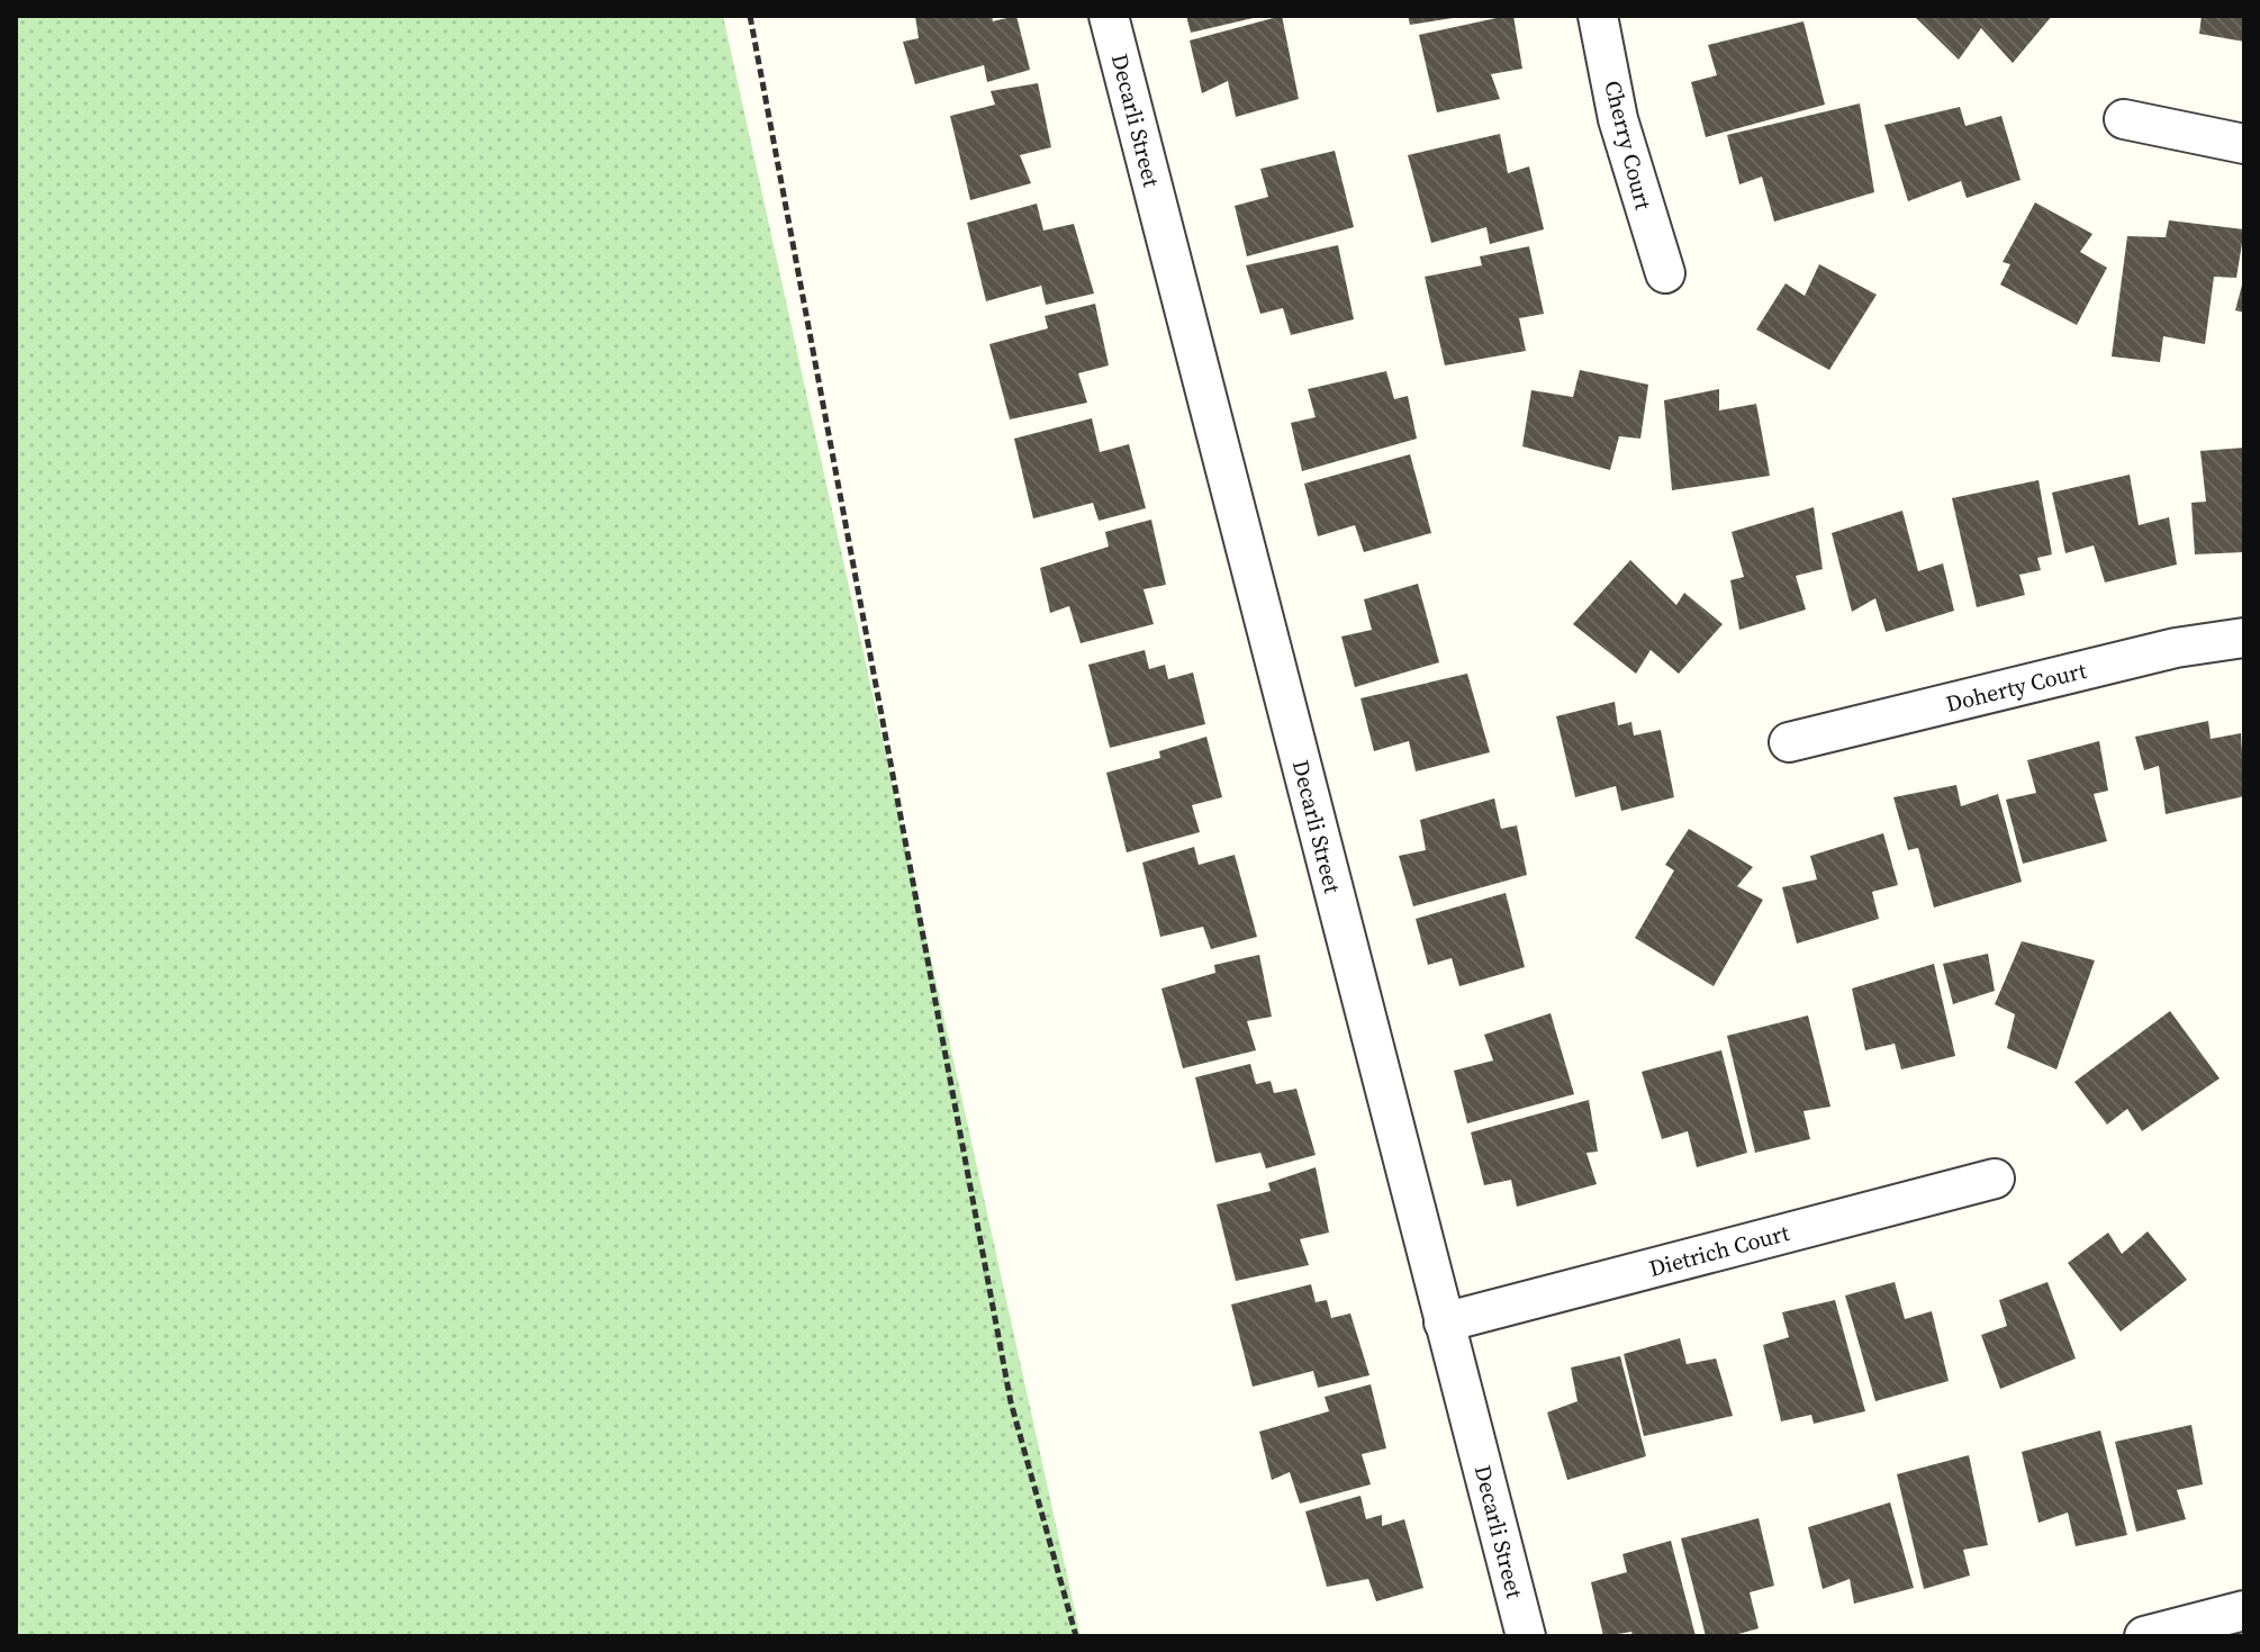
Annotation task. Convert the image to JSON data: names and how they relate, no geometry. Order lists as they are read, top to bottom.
{
  "streets": {
    "street": [
      "Decarli Street",
      "Cherry Court",
      "Doherty Court",
      "Dietrich Court"
    ]
  },
  "crossings": [
    ["Decarli Street", "Dietrich Court"]
  ]
}
